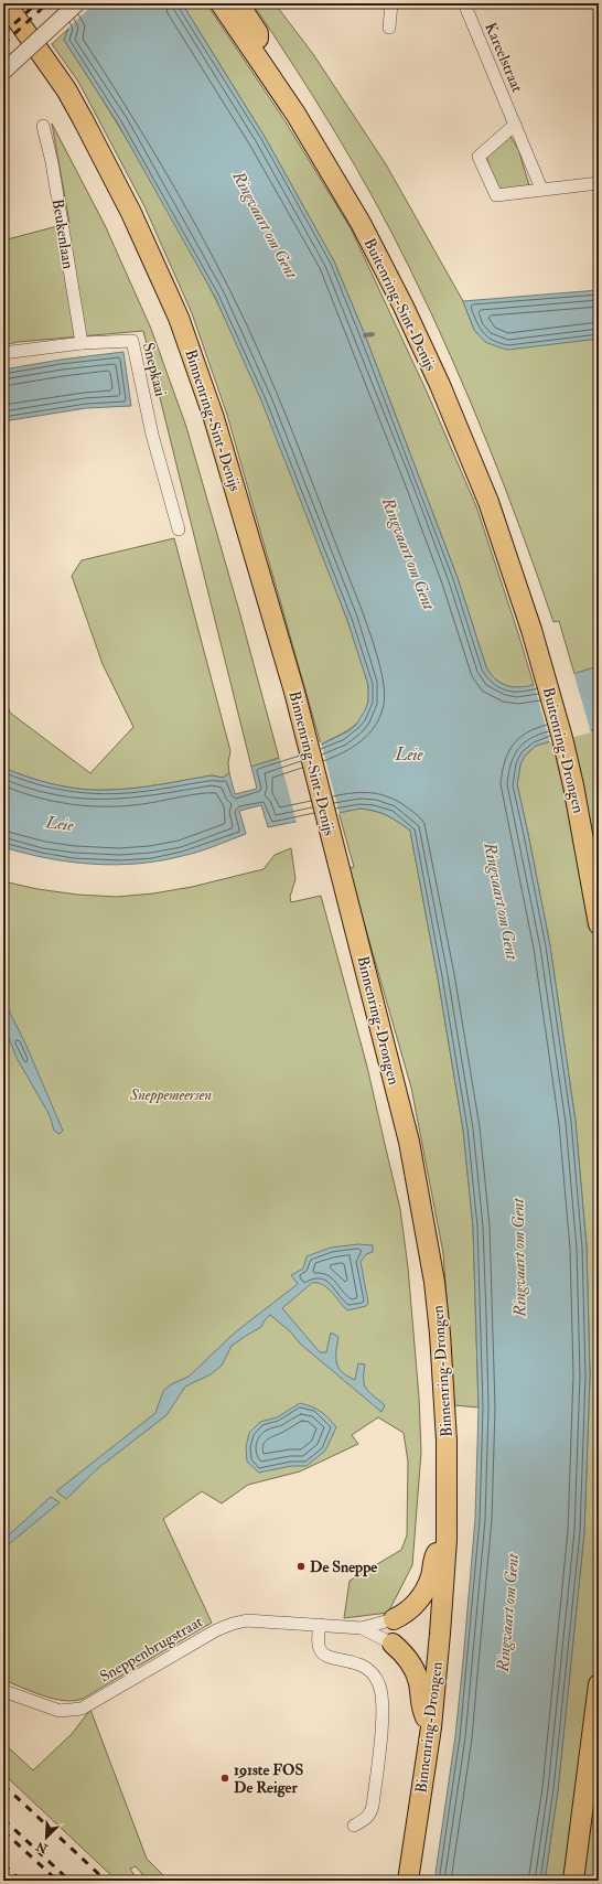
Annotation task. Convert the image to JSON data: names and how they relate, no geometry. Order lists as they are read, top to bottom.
{
  "streets": {
    "highway": [
      "Buitenring-Sint-Denijs",
      "Binnenring-Sint-Denijs",
      "Buitenring-Drongen",
      "Binnenring-Drongen"
    ],
    "street": [
      "Kareelstraat",
      "Beukenlaan",
      "Snepkaai",
      "Sneppenbrugstraat"
    ]
  },
  "crossings": [
    ["Beukenlaan", "Snepkaai"],
    ["Buitenring-Sint-Denijs", "Buitenring-Drongen"],
    ["Binnenring-Sint-Denijs", "Binnenring-Drongen"]
  ],
  "water": ["Ringvaart om Gent", "Leie"],
  "parks": ["Sneppemeersen"],
  "places": ["De Sneppe", "191ste FOS De Reiger"],
  "north": "bottom left"
}
